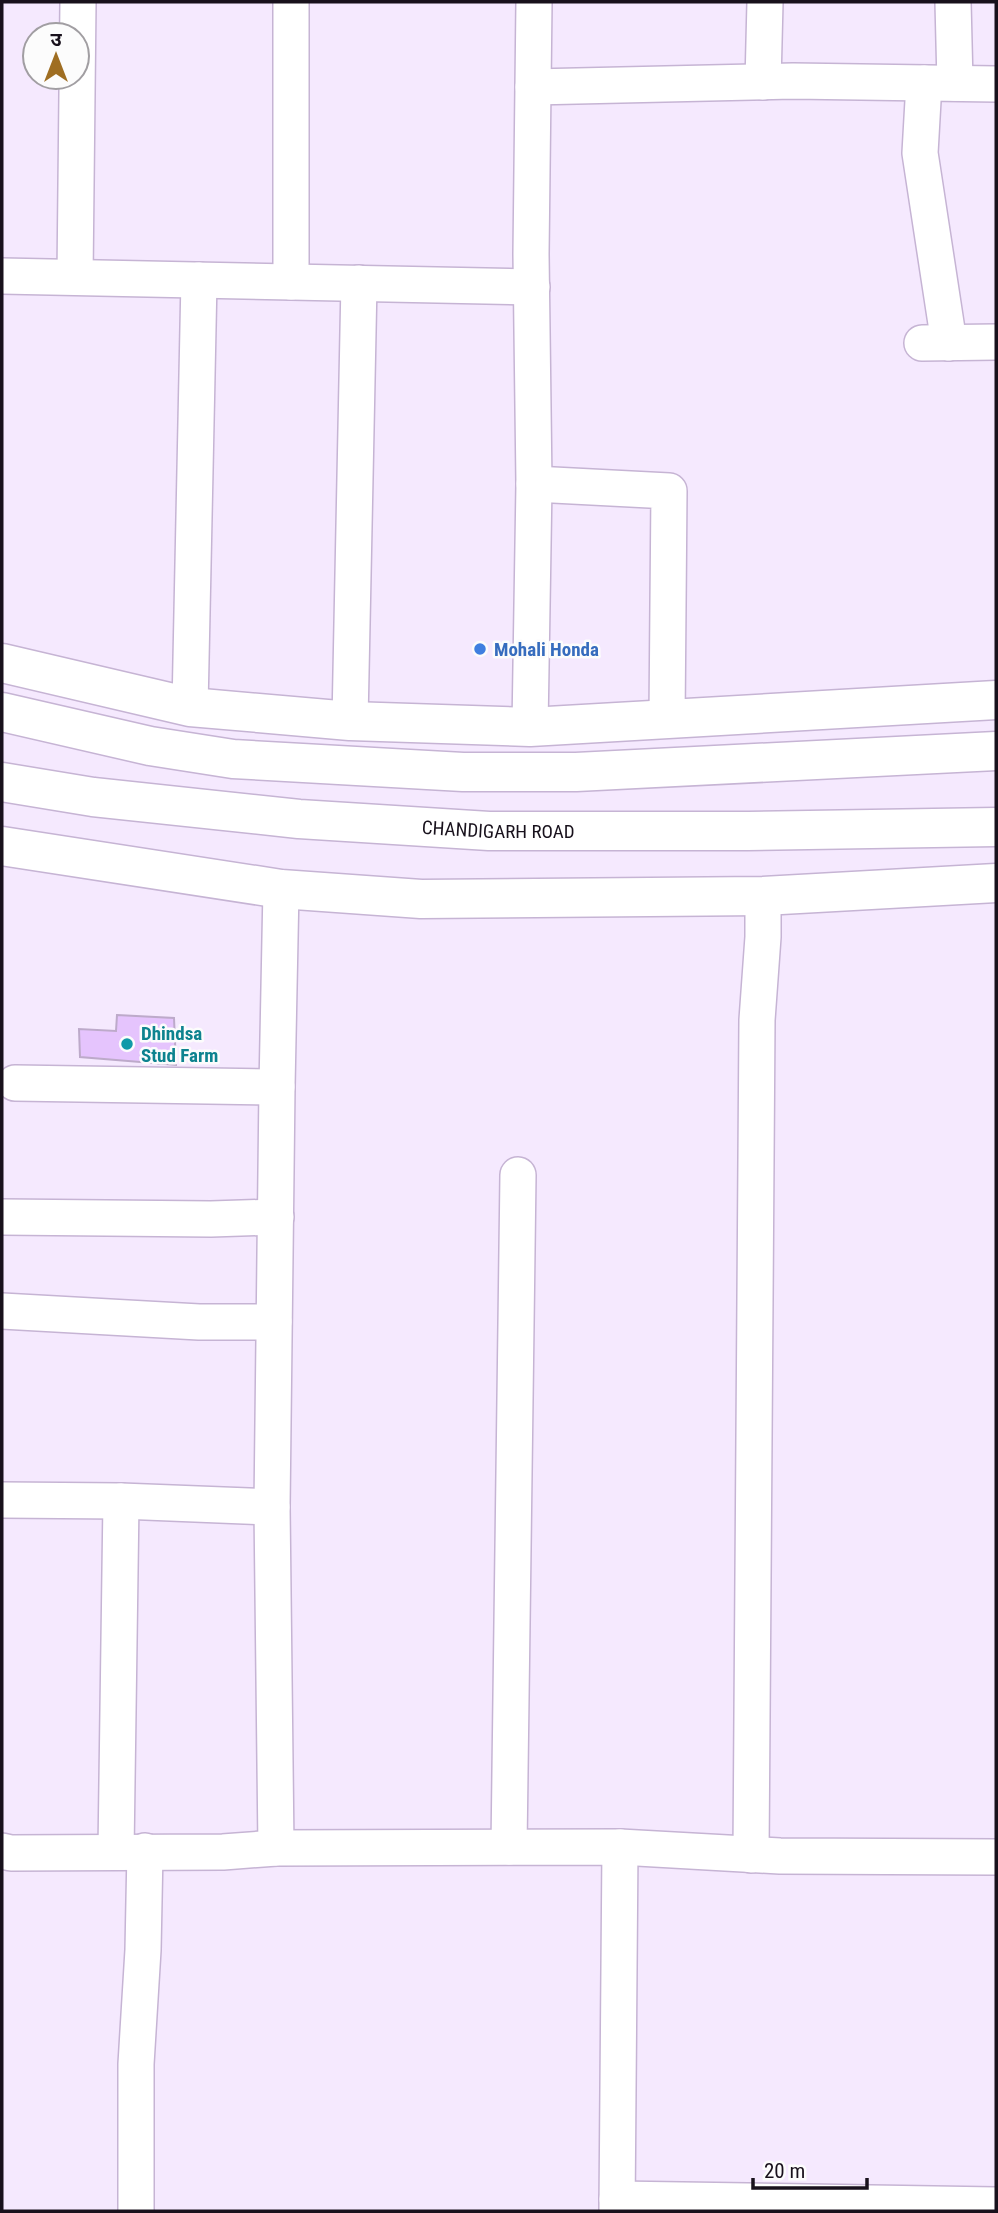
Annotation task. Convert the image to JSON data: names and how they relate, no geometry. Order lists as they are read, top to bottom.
{
  "streets": {
    "main road": ["CHANDIGARH ROAD"]
  },
  "places": ["Mohali Honda", "Dhindsa Stud Farm"],
  "scale_bar": "20 m",
  "north": "top"
}
